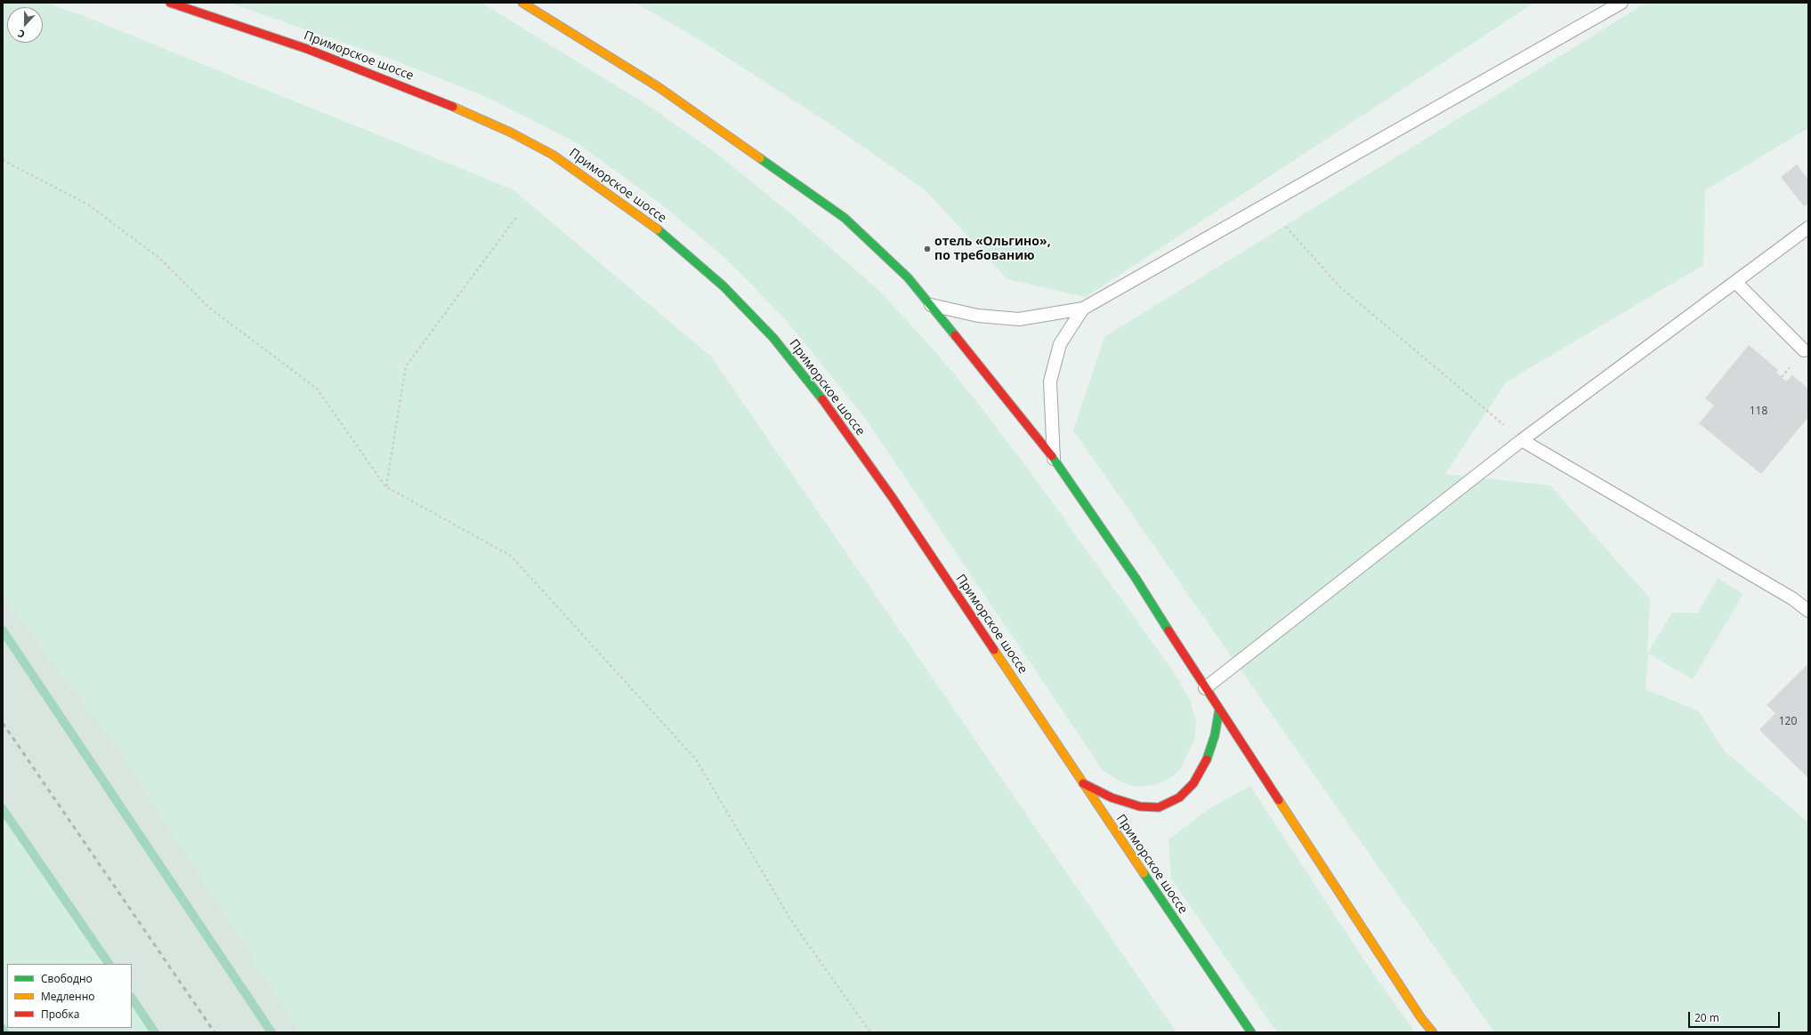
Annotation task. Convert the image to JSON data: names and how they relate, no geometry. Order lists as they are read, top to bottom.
{
  "streets": {
    "main road": ["Приморское шоссе"]
  },
  "places": ["отель «Ольгино», по требованию"],
  "house_numbers": ["118", "120"],
  "legend": ["Свободно", "Медленно", "Пробка"],
  "scale_bar": "20 m",
  "north": "bottom"
}
